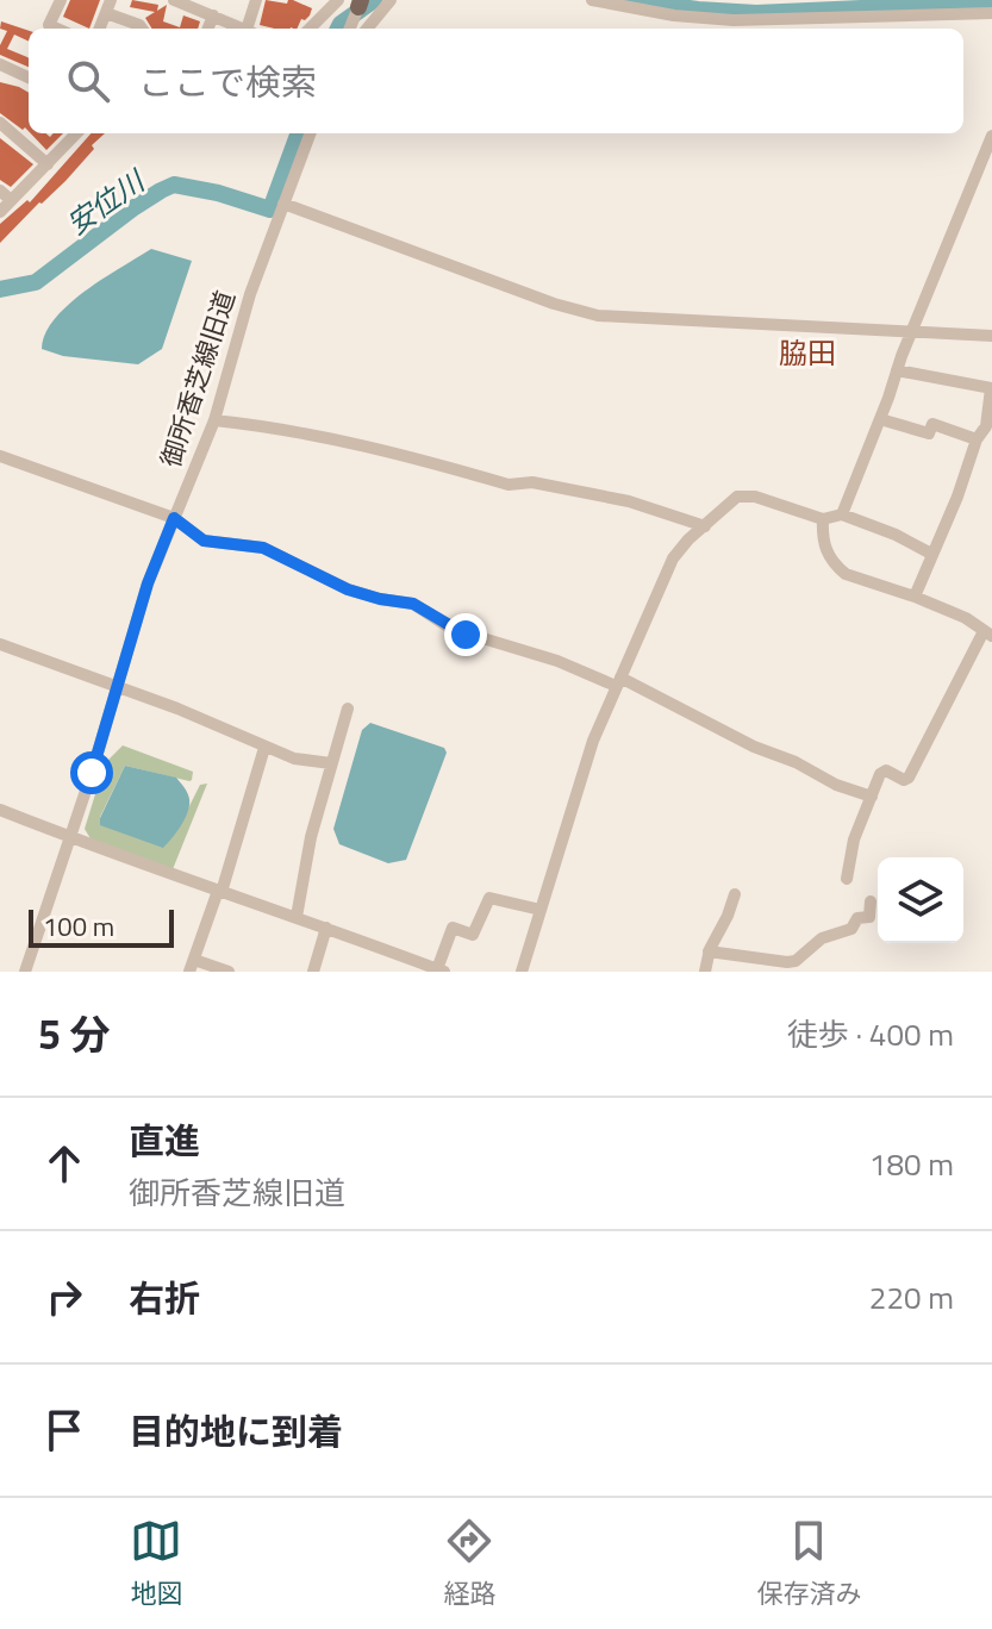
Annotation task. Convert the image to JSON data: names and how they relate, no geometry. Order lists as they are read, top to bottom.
{
  "streets": {
    "street": ["御所香芝線旧道"]
  },
  "districts": ["脇田"],
  "water": ["安位川"],
  "scale_bar": "100 m",
  "page": {
    "search": "ここで検索",
    "scale": "100 m",
    "heading": ["5 分", "徒歩 · 400 m"],
    "list": [
      ["直進", "御所香芝線旧道", "180 m"],
      ["右折", "220 m"],
      "目的地に到着"
    ],
    "nav": ["地図", "経路", "保存済み"]
  }
}
